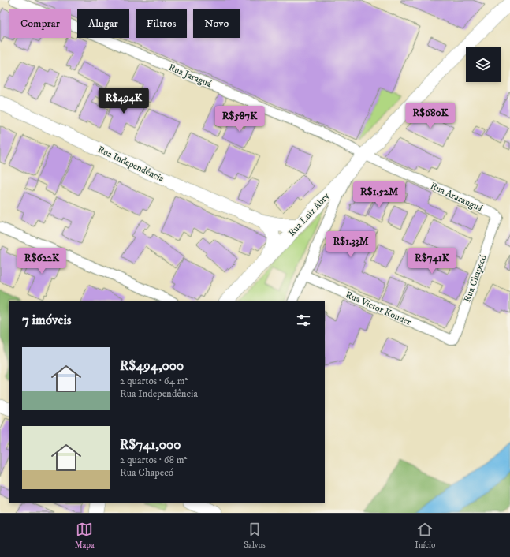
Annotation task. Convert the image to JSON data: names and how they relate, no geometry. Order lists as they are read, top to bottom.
{
  "streets": {
    "main road": ["Rua Independência", "Rua Luiz Abry"],
    "street": [
      "Rua Jaraguá",
      "Rua Araranguá",
      "Rua Chapecó",
      "Rua Victor Konder"
    ]
  },
  "crossings": [
    ["Rua Jaraguá", "Rua Araranguá"],
    ["Rua Jaraguá", "Rua Luiz Abry"],
    ["Rua Independência", "Rua Luiz Abry"],
    ["Rua Araranguá", "Rua Luiz Abry"],
    ["Rua Araranguá", "Rua Chapecó"],
    ["Rua Chapecó", "Rua Victor Konder"]
  ],
  "page": {
    "chip": [
      "Comprar",
      "Alugar",
      "Filtros",
      "Novo"
    ],
    "price": [
      "R$494K",
      "R$680K",
      "R$587K",
      "R$1.52M",
      "R$1.33M",
      "R$622K",
      "R$741K"
    ],
    "heading": "7 imóveis",
    "list": [
      {
        "name": "R$494,000",
        "note": "2 quartos · 64 m² · Rua Independência"
      },
      {
        "name": "R$741,000",
        "note": "2 quartos · 68 m² · Rua Chapecó"
      }
    ],
    "tabs": ["Mapa", "Salvos", "Início"]
  }
}
